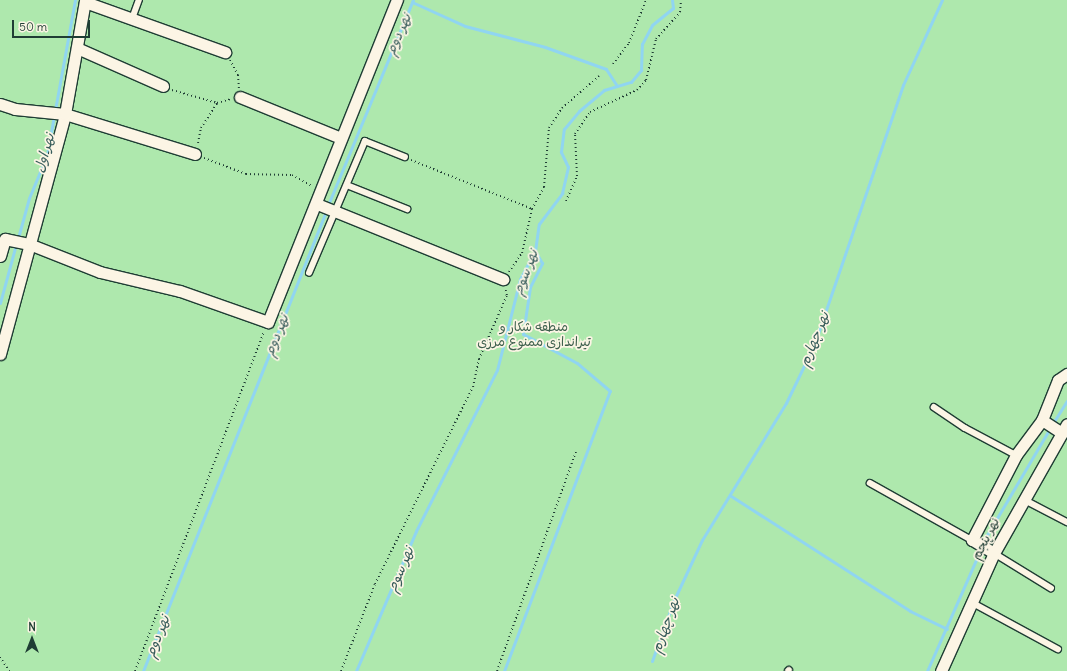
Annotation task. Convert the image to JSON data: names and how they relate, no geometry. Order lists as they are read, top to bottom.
{
  "streets": {
    "street": ["نهر پنجم"]
  },
  "water": [
    "نهر دوم",
    "نهر اول",
    "نهر سوم",
    "نهر چهارم"
  ],
  "parks": ["منطقه شکار و تیراندازی ممنوع مرزی"],
  "scale_bar": "50 m",
  "north": "top"
}
